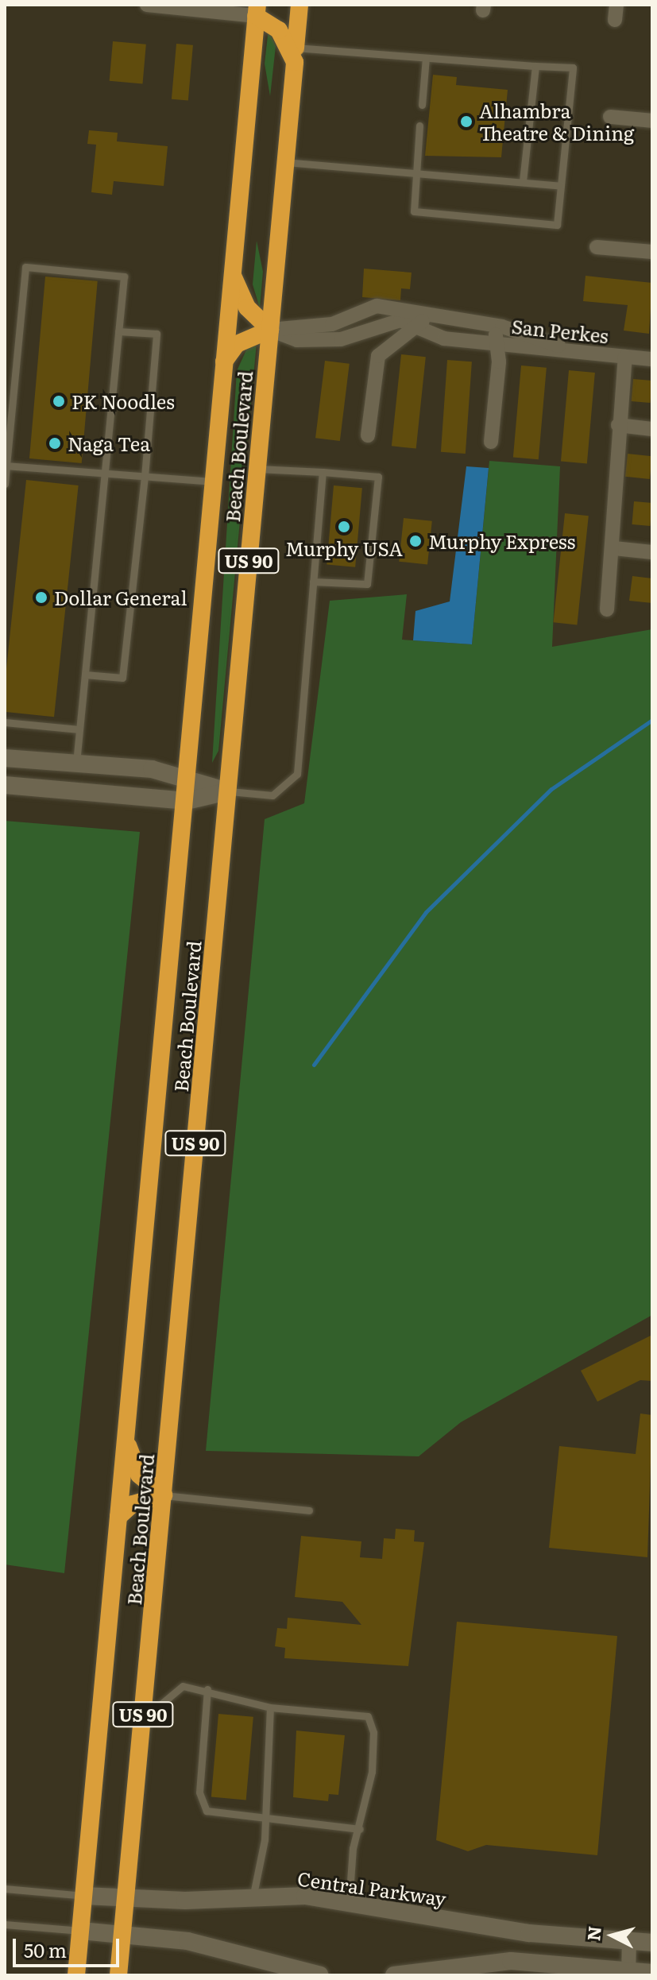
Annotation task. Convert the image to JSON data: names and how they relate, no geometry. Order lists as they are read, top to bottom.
{
  "streets": {
    "highway": ["Beach Boulevard", "US 90"],
    "street": ["San Perkes", "Central Parkway"]
  },
  "crossings": [
    ["San Perkes", "Beach Boulevard"],
    ["Beach Boulevard", "Central Parkway"],
    ["US 90", "Central Parkway"]
  ],
  "places": [
    "Alhambra Theatre & Dining",
    "PK Noodles",
    "Naga Tea",
    "Murphy USA",
    "Murphy Express",
    "Dollar General"
  ],
  "scale_bar": "50 m",
  "north": "left"
}
